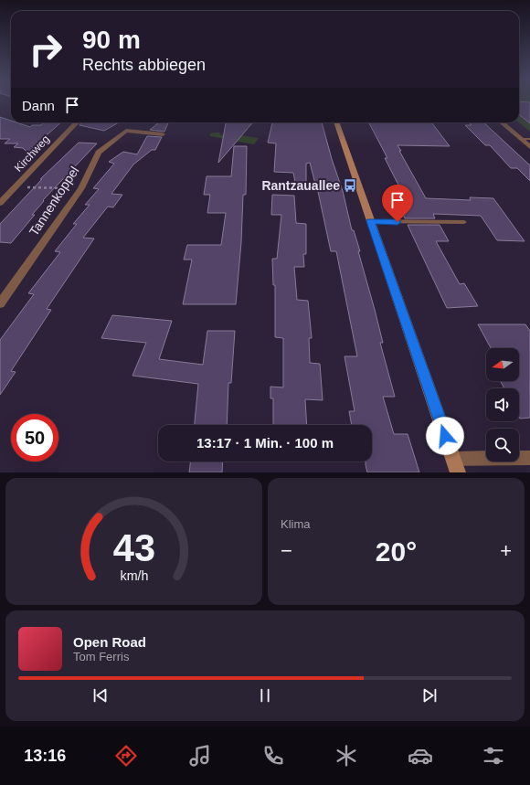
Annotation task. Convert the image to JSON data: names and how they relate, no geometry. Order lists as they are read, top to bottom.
{
  "streets": {
    "street": ["Kirchweg", "Tannenkoppel"]
  },
  "places": {
    "bus stop": ["Rantzauallee"]
  },
  "north": "left",
  "page": {
    "turn": ["90 m", "Rechts abbiegen"],
    "then": "Dann",
    "limit": "50",
    "trip": "13:17 · 1 Min. · 100 m",
    "tile": "Klima",
    "heat": ["−", "20°", "+"],
    "song": ["Open Road", "Tom Ferris"],
    "tabs": "13:16",
    "gauge": ["43", "km/h"]
  }
}
